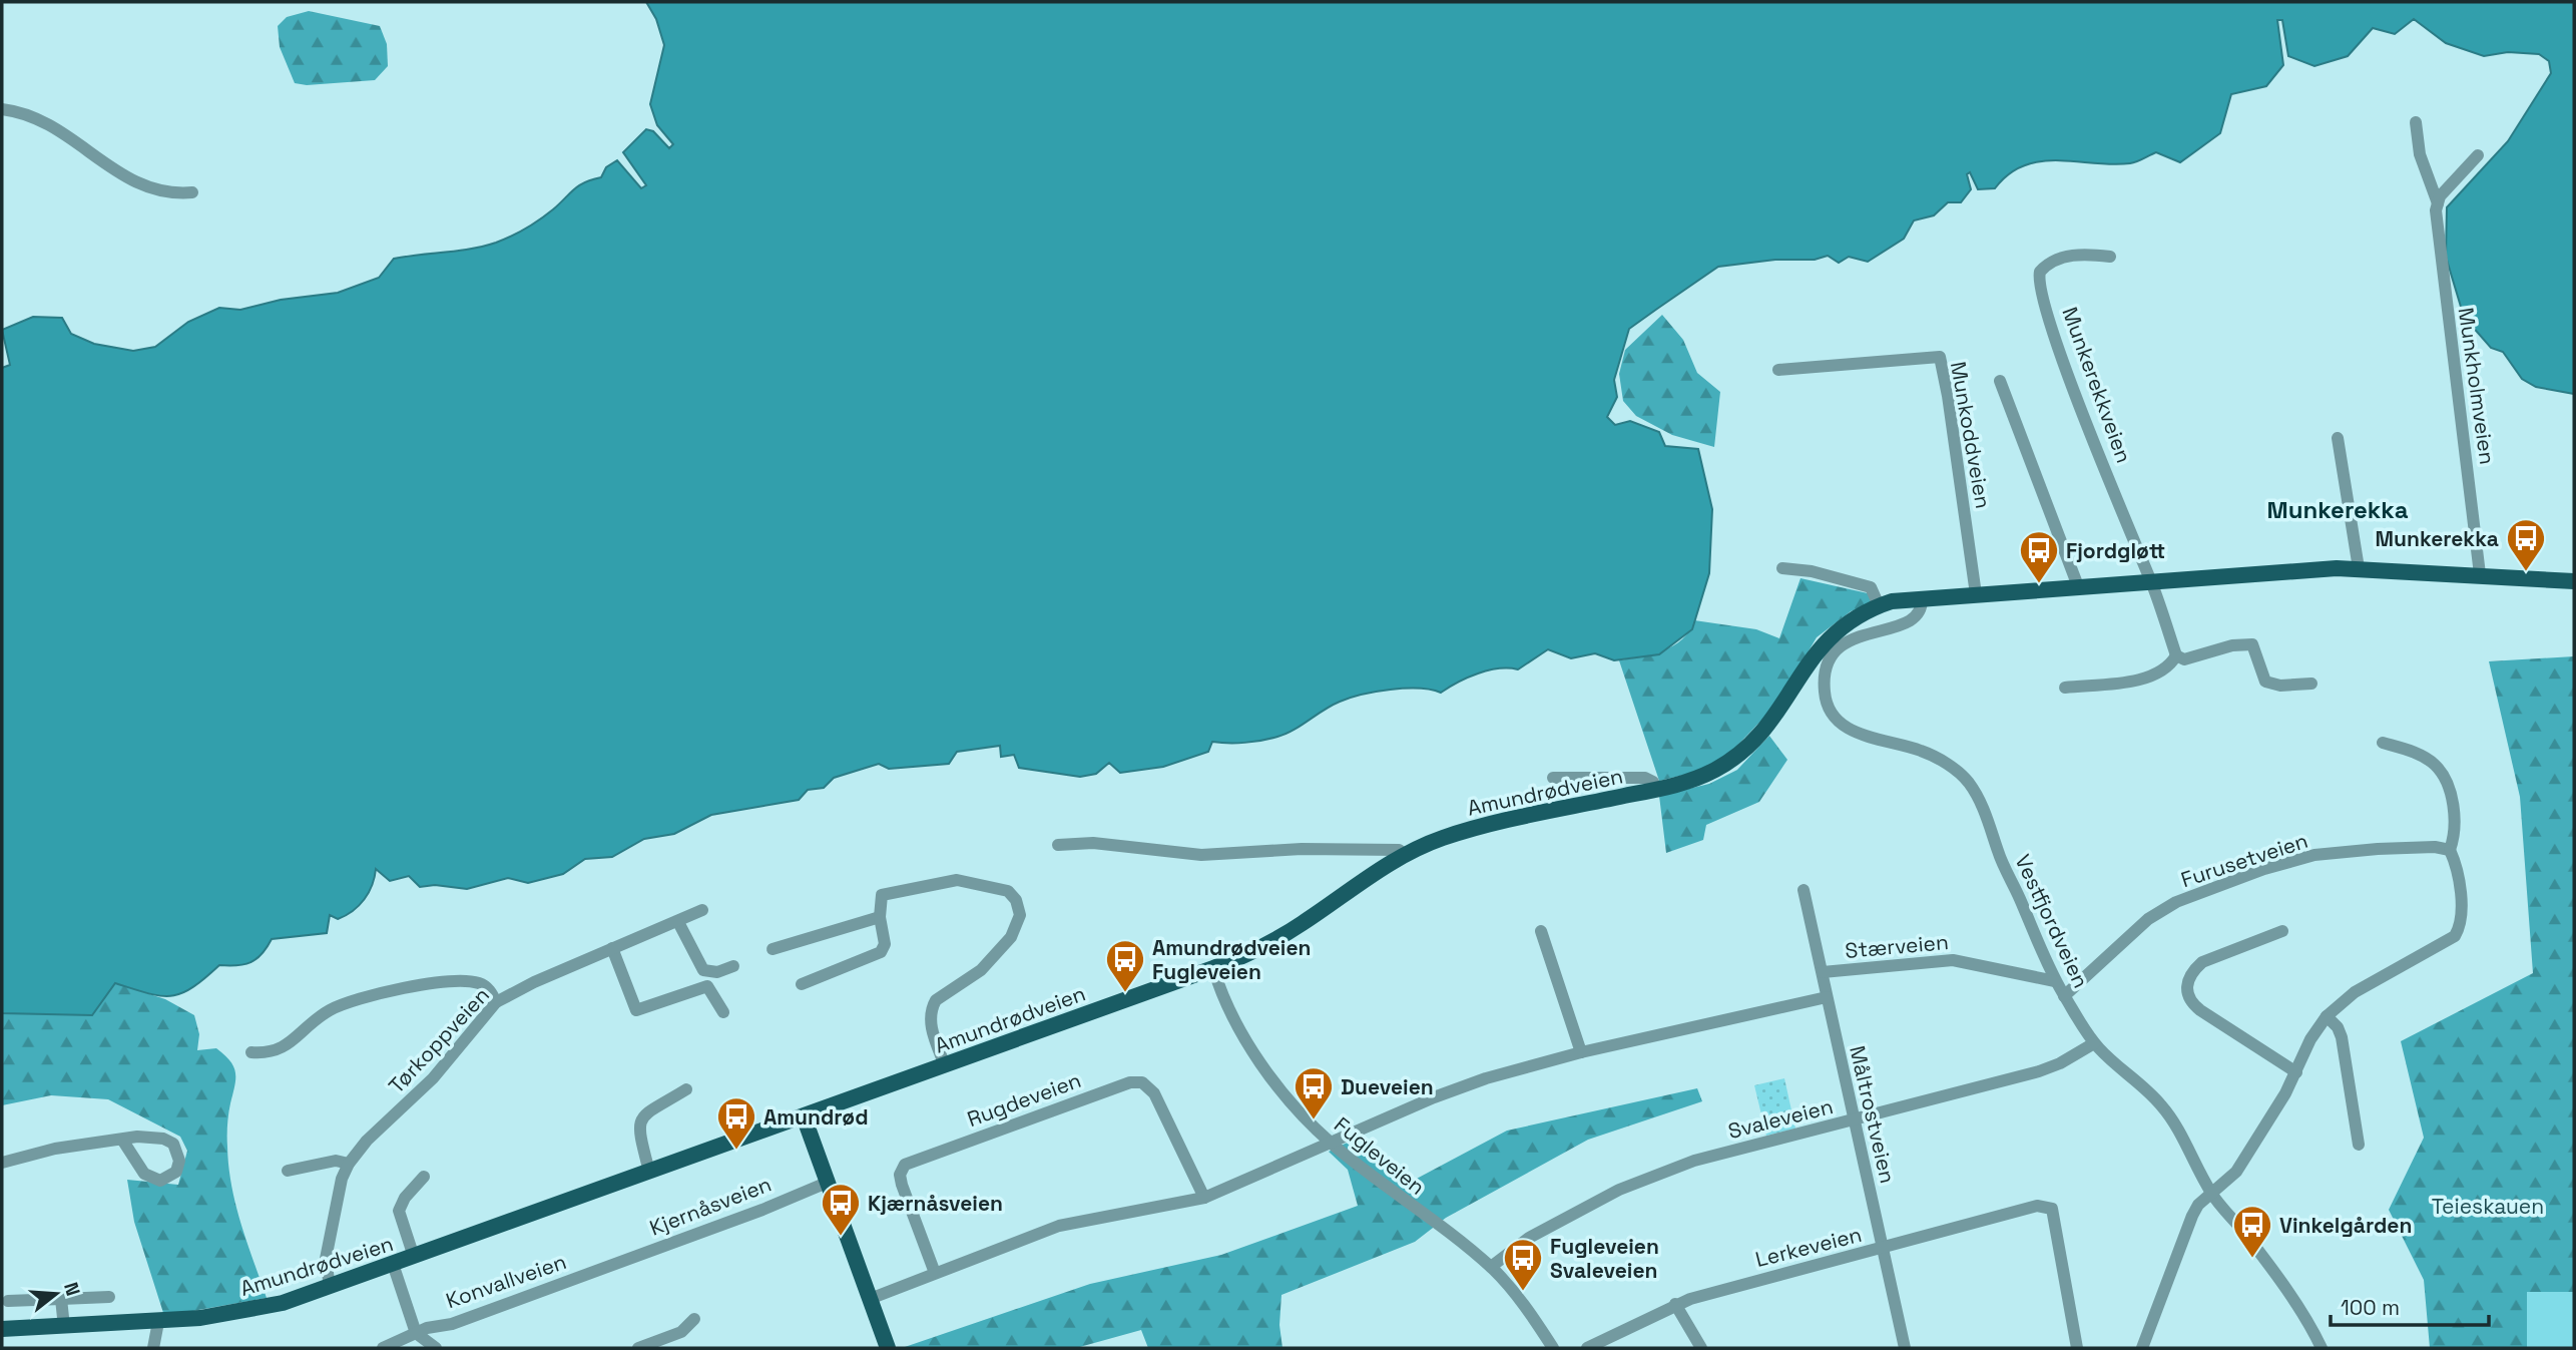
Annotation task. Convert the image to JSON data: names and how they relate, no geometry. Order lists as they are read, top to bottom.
{
  "streets": {
    "main road": ["Amundrødveien"],
    "street": [
      "Munkerekkveien",
      "Munkholmveien",
      "Munkoddveien",
      "Furusetveien",
      "Vestfjordveien",
      "Stærveien",
      "Tørkoppveien",
      "Rugdeveien",
      "Måltrostveien",
      "Svaleveien",
      "Fugleveien",
      "Kjernåsveien",
      "Lerkeveien",
      "Konvallveien"
    ]
  },
  "crossings": [
    ["Amundrødveien", "Vestfjordveien"],
    ["Amundrødveien", "Tørkoppveien"],
    ["Amundrødveien", "Fugleveien"],
    ["Furusetveien", "Vestfjordveien"],
    ["Vestfjordveien", "Stærveien"],
    ["Vestfjordveien", "Svaleveien"],
    ["Stærveien", "Måltrostveien"],
    ["Måltrostveien", "Svaleveien"],
    ["Måltrostveien", "Lerkeveien"],
    ["Svaleveien", "Fugleveien"],
    ["Kjernåsveien", "Konvallveien"]
  ],
  "districts": ["Munkerekka"],
  "parks": ["Teieskauen"],
  "places": {
    "bus stop": [
      "Munkerekka",
      "Fjordgløtt",
      "Amundrødveien Fugleveien",
      "Dueveien",
      "Amundrød",
      "Kjærnåsveien",
      "Vinkelgården",
      "Fugleveien Svaleveien"
    ]
  },
  "scale_bar": "100 m",
  "north": "right"
}
